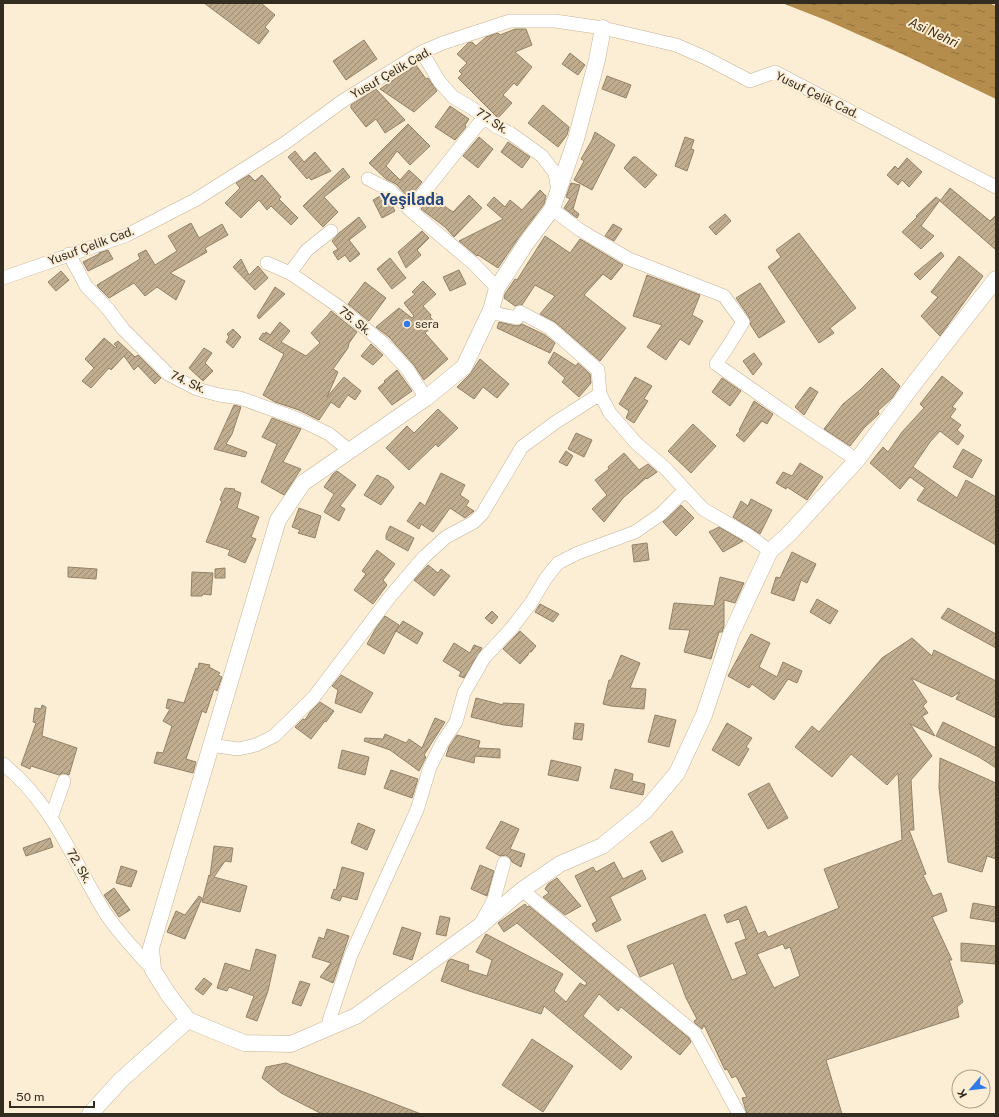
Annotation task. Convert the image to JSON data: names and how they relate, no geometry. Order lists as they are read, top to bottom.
{
  "streets": {
    "street": [
      "Yusuf Çelik Cad.",
      "77. Sk.",
      "75. Sk.",
      "74. Sk.",
      "72. Sk."
    ]
  },
  "crossings": [
    ["Yusuf Çelik Cad.", "77. Sk."],
    ["Yusuf Çelik Cad.", "74. Sk."]
  ],
  "districts": ["Yeşilada"],
  "water": ["Asi Nehri"],
  "places": ["sera"],
  "scale_bar": "50 m",
  "north": "bottom left"
}
